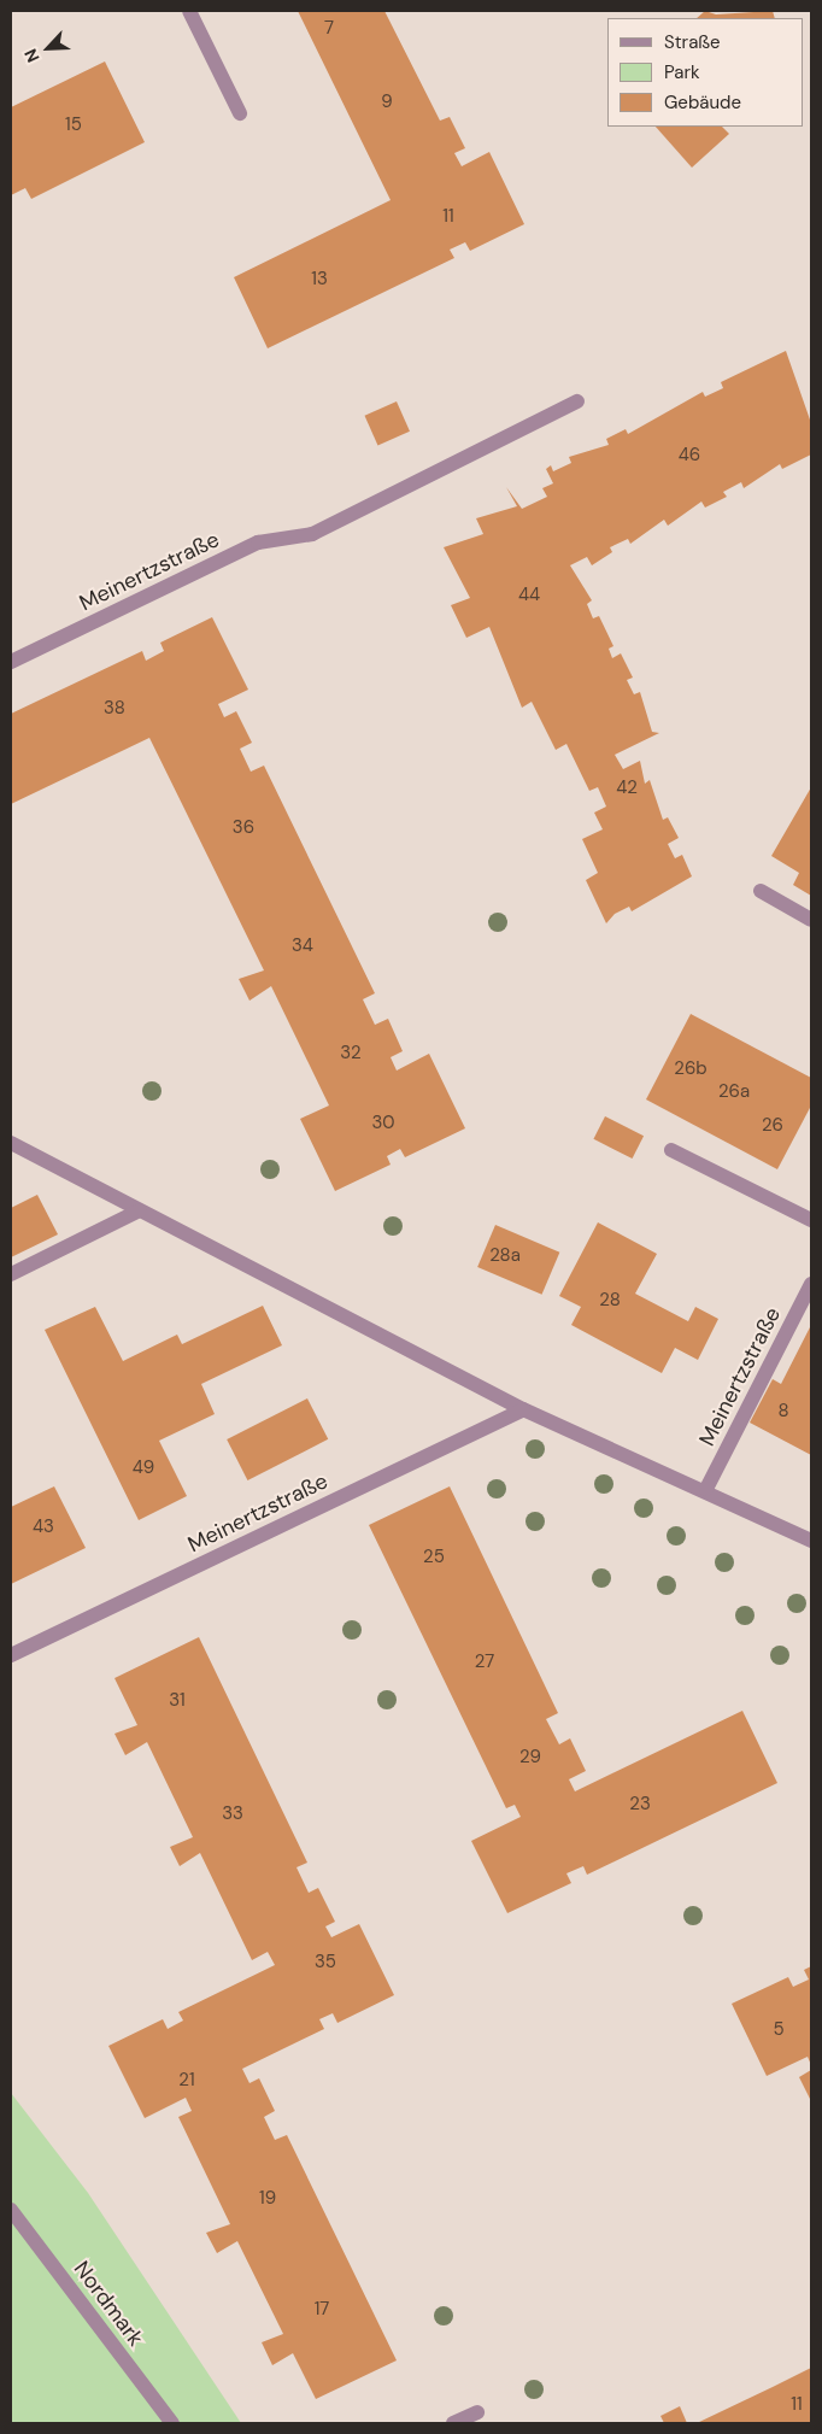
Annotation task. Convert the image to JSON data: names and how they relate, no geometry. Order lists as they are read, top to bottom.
{
  "streets": {
    "street": ["Meinertzstraße", "Nordmark"]
  },
  "house_numbers": [
    "7",
    "9",
    "15",
    "11",
    "13",
    "46",
    "44",
    "38",
    "42",
    "36",
    "34",
    "32",
    "26b",
    "26a",
    "30",
    "26",
    "28a",
    "28",
    "8",
    "49",
    "43",
    "25",
    "27",
    "31",
    "29",
    "23",
    "33",
    "35",
    "5",
    "21",
    "19",
    "17",
    "11"
  ],
  "legend": ["Straße", "Park", "Gebäude"],
  "north": "bottom left"
}
